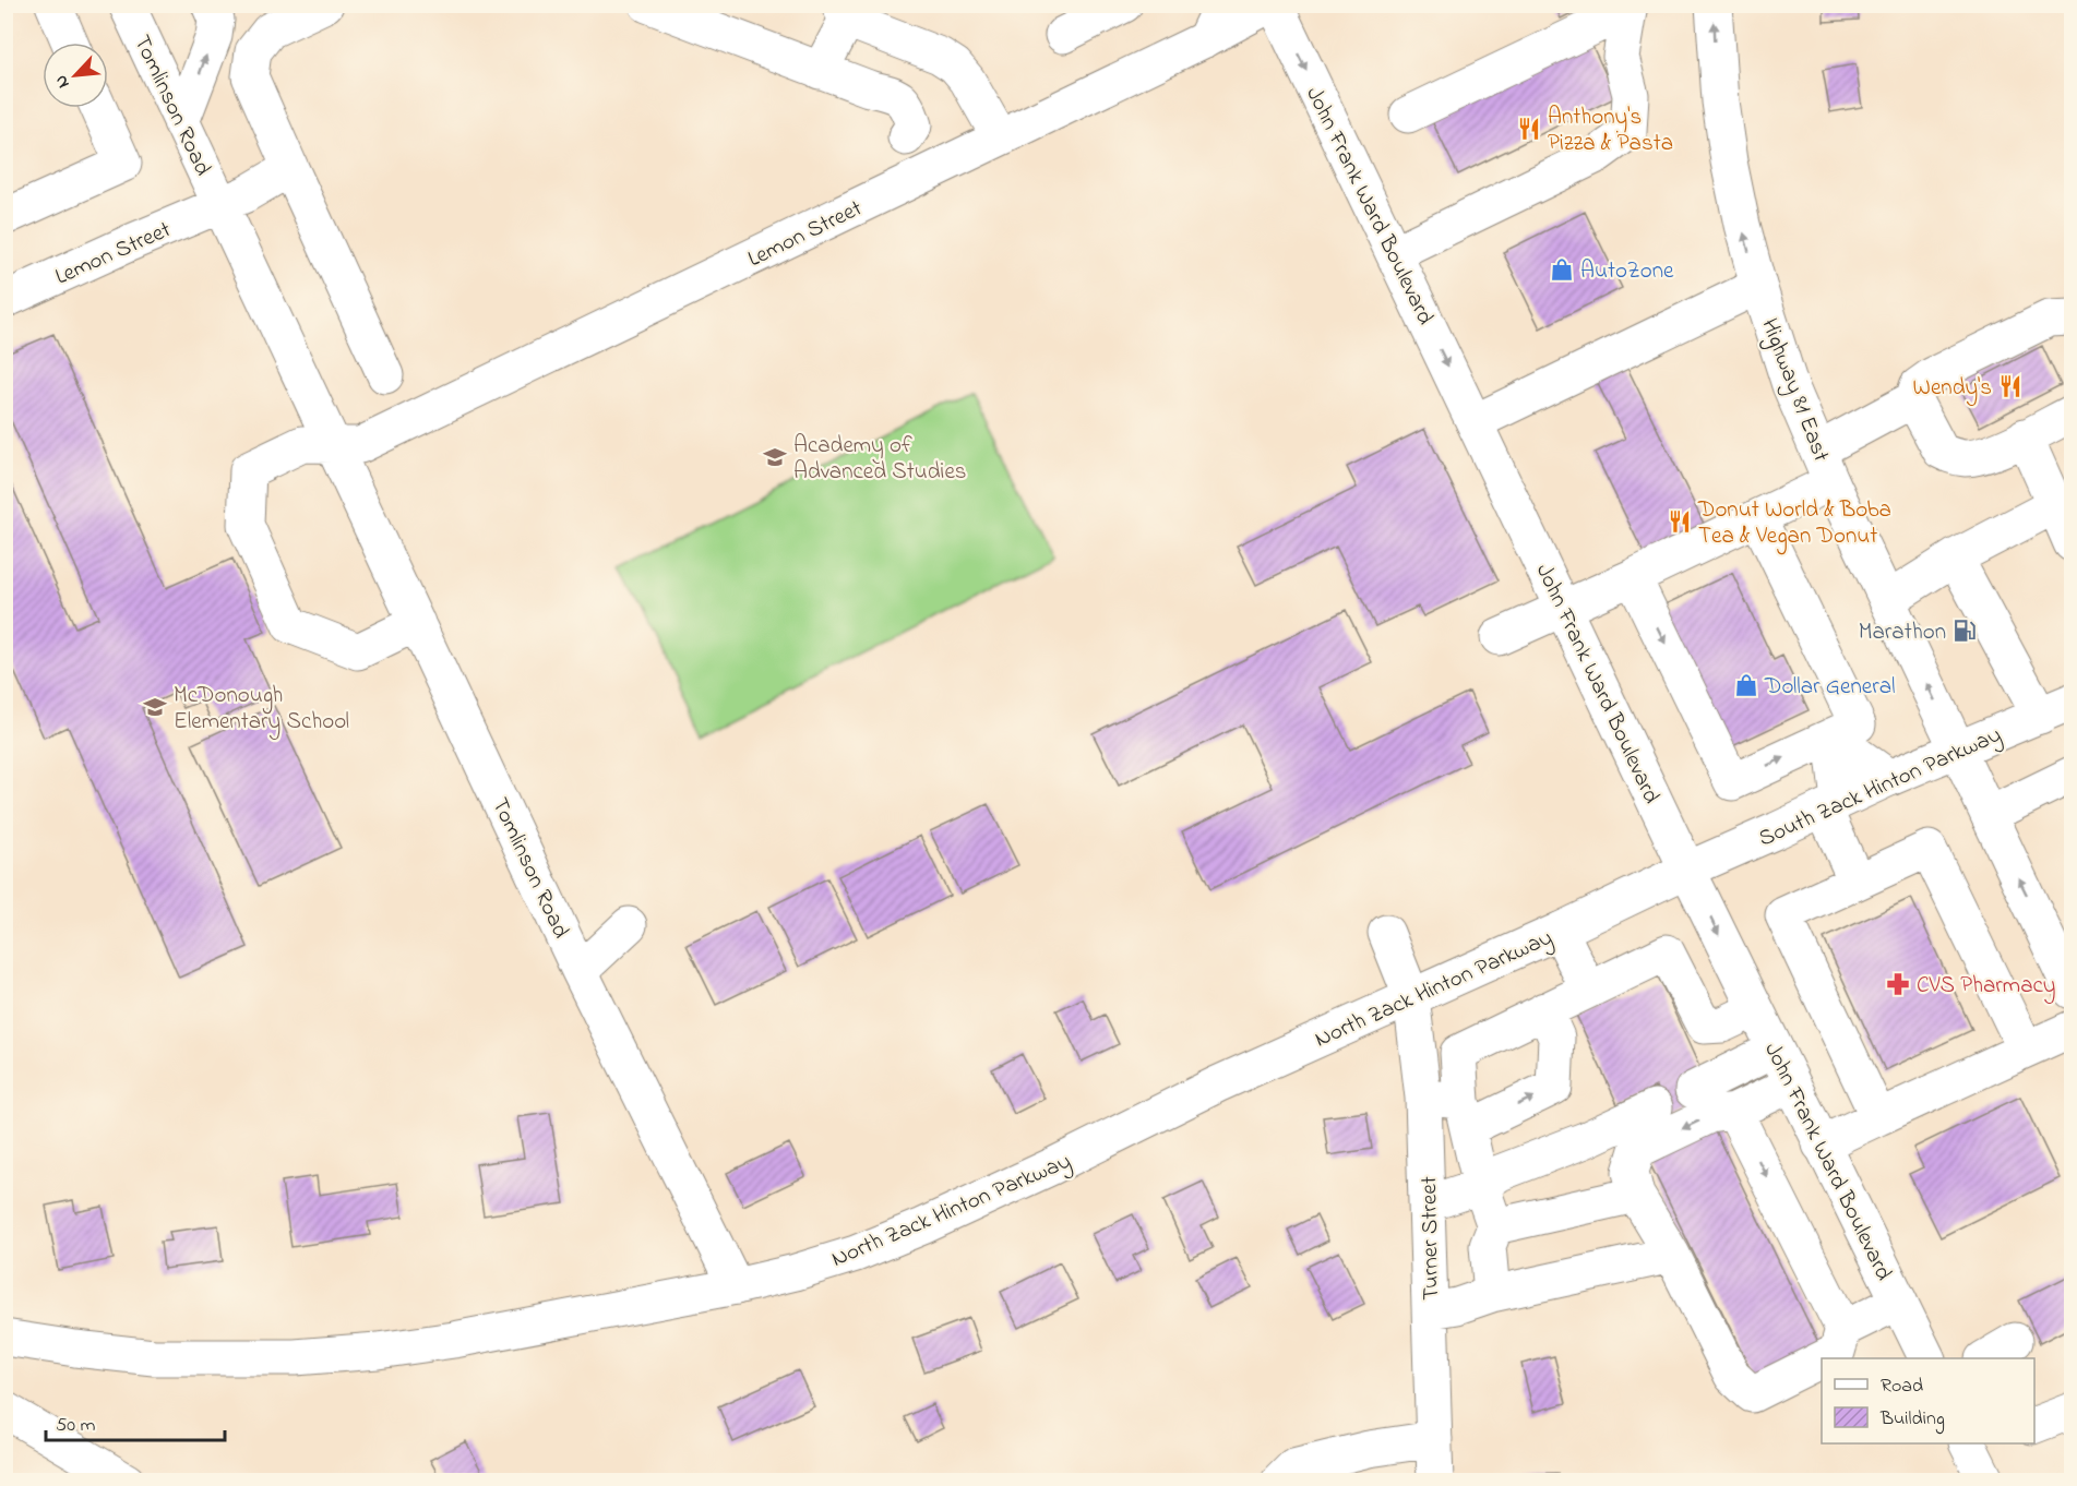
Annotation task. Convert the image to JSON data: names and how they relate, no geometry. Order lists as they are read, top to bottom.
{
  "streets": {
    "main road": [
      "Tomlinson Road",
      "John Frank Ward Boulevard",
      "Lemon Street",
      "Highway 81 East",
      "South Zack Hinton Parkway",
      "North Zack Hinton Parkway",
      "Turner Street"
    ]
  },
  "crossings": [
    ["Tomlinson Road", "Lemon Street"],
    ["Tomlinson Road", "North Zack Hinton Parkway"],
    ["John Frank Ward Boulevard", "Lemon Street"],
    ["John Frank Ward Boulevard", "South Zack Hinton Parkway"],
    ["John Frank Ward Boulevard", "North Zack Hinton Parkway"],
    ["Highway 81 East", "South Zack Hinton Parkway"],
    ["South Zack Hinton Parkway", "North Zack Hinton Parkway"],
    ["North Zack Hinton Parkway", "Turner Street"]
  ],
  "one_way": ["John Frank Ward Boulevard"],
  "places": {
    "restaurant": ["Anthony's Pizza & Pasta", "Wendy's", "Donut World & Boba Tea & Vegan Donut"],
    "shop": ["AutoZone", "Dollar General"],
    "school or university": ["Academy of Advanced Studies", "McDonough Elementary School"],
    "fuel station": ["Marathon"],
    "pharmacy": ["CVS Pharmacy"]
  },
  "legend": ["Road", "Building"],
  "scale_bar": "50 m",
  "north": "bottom left"
}
